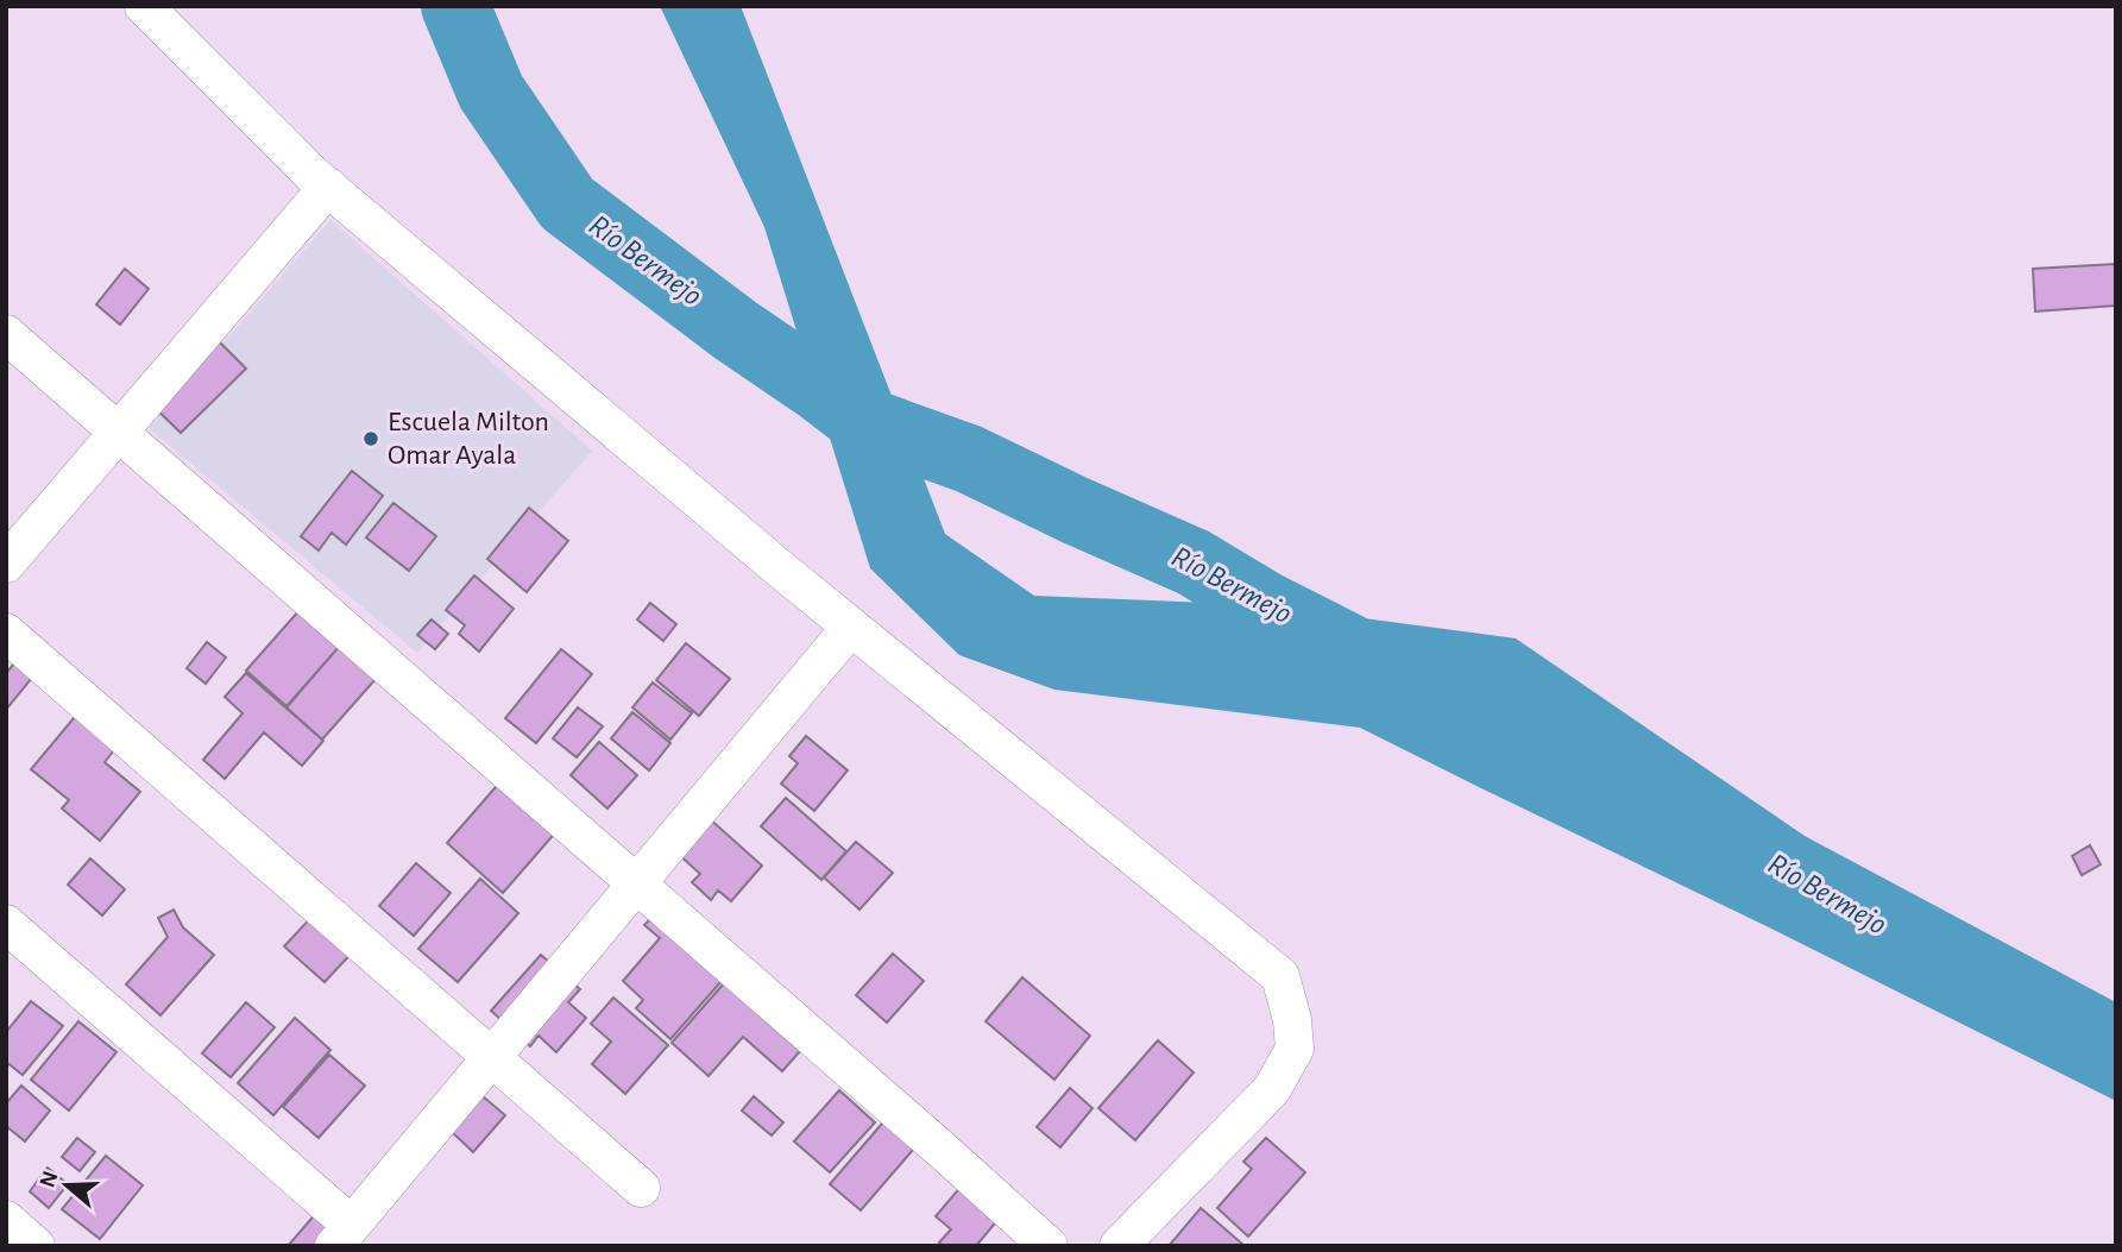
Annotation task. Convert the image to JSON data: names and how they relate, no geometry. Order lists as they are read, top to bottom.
{
  "water": ["Río Bermejo"],
  "places": ["Escuela Milton Omar Ayala"],
  "north": "left"
}
